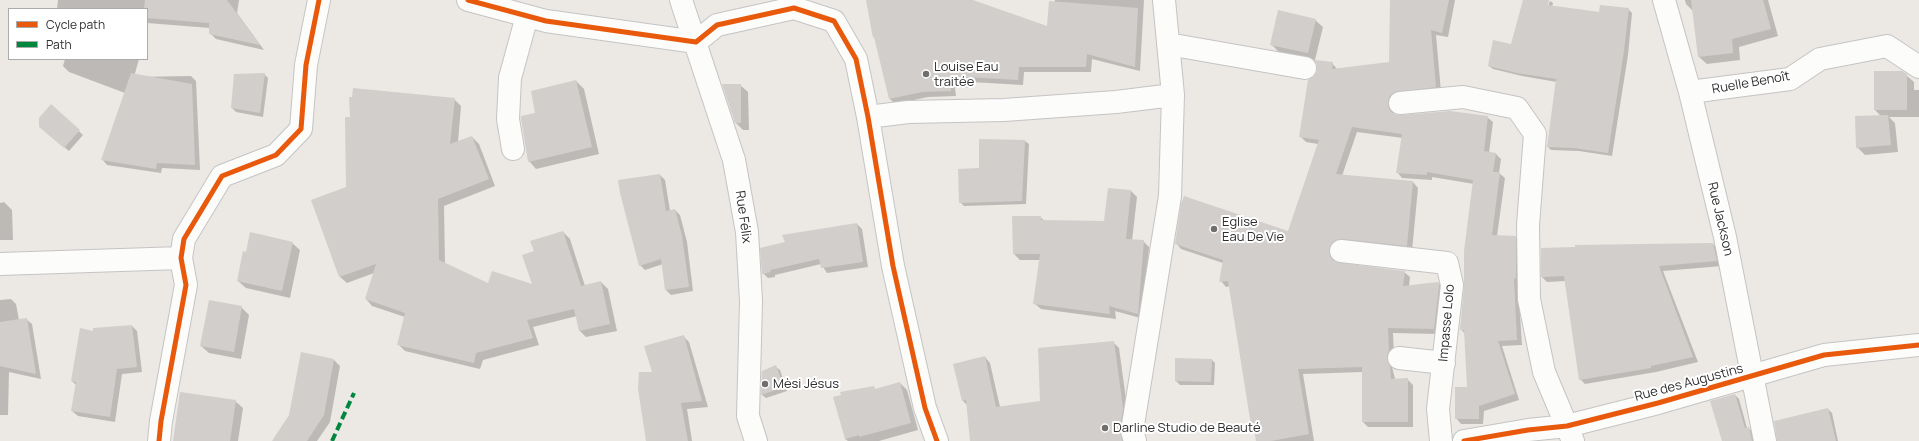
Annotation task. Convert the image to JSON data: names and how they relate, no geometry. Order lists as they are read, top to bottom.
{
  "streets": {
    "street": [
      "Ruelle Benoît",
      "Rue Félix",
      "Rue Jackson",
      "Impasse Lolo",
      "Rue des Augustins"
    ]
  },
  "crossings": [
    ["Ruelle Benoît", "Rue Jackson"],
    ["Rue Jackson", "Rue des Augustins"]
  ],
  "places": [
    "Louise Eau traitée",
    "Eglise Eau De Vie",
    "Mèsi Jésus",
    "Darline Studio de Beauté"
  ],
  "legend": ["Cycle path", "Path"]
}
